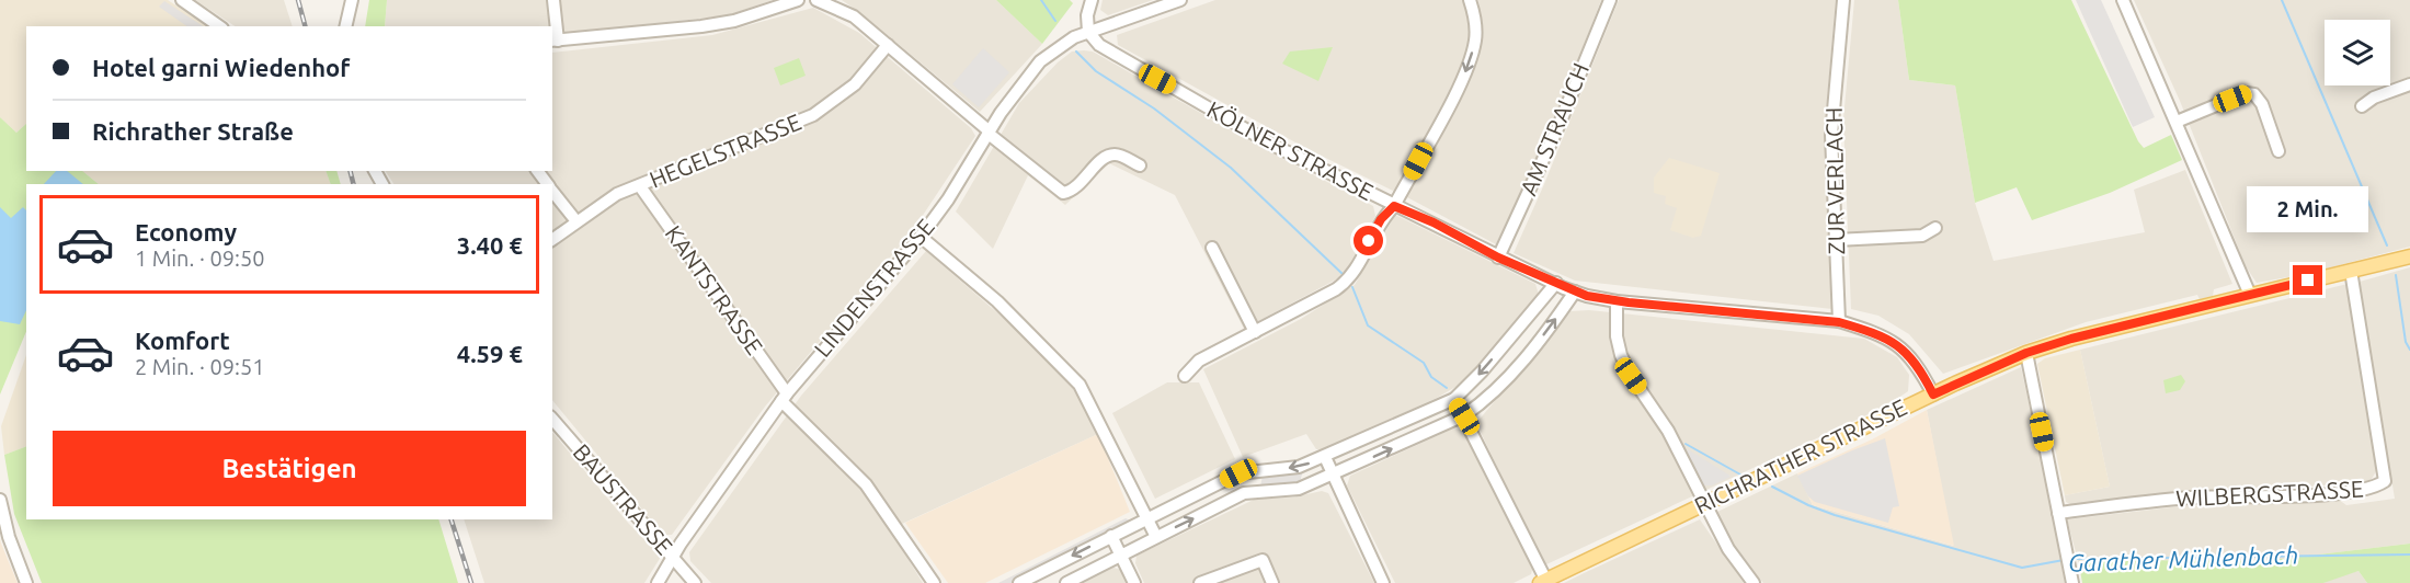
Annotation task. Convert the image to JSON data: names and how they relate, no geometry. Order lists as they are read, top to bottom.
{
  "streets": {
    "main road": ["RICHRATHER STRASSE"],
    "street": [
      "AM STRAUCH",
      "HEGELSTRASSE",
      "KÖLNER STRASSE",
      "ZUR VERLACH",
      "LINDENSTRASSE",
      "KANTSTRASSE",
      "WILBERGSTRASSE",
      "BAUSTRASSE"
    ]
  },
  "crossings": [
    ["AM STRAUCH", "KÖLNER STRASSE"],
    ["HEGELSTRASSE", "KANTSTRASSE"],
    ["KÖLNER STRASSE", "ZUR VERLACH"],
    ["KÖLNER STRASSE", "LINDENSTRASSE"],
    ["KÖLNER STRASSE", "RICHRATHER STRASSE"],
    ["LINDENSTRASSE", "KANTSTRASSE"],
    ["LINDENSTRASSE", "BAUSTRASSE"],
    ["RICHRATHER STRASSE", "WILBERGSTRASSE"]
  ],
  "water": ["Garather Mühlenbach"],
  "page": {
    "banner": ["Hotel garni Wiedenhof", "Richrather Straße"],
    "bubble": "2 Min.",
    "list": [
      {
        "name": "Economy",
        "note": "1 Min. · 09:50",
        "value": "3.40 €"
      },
      {
        "name": "Komfort",
        "note": "2 Min. · 09:51",
        "value": "4.59 €"
      }
    ],
    "buttons": "Bestätigen"
  }
}
